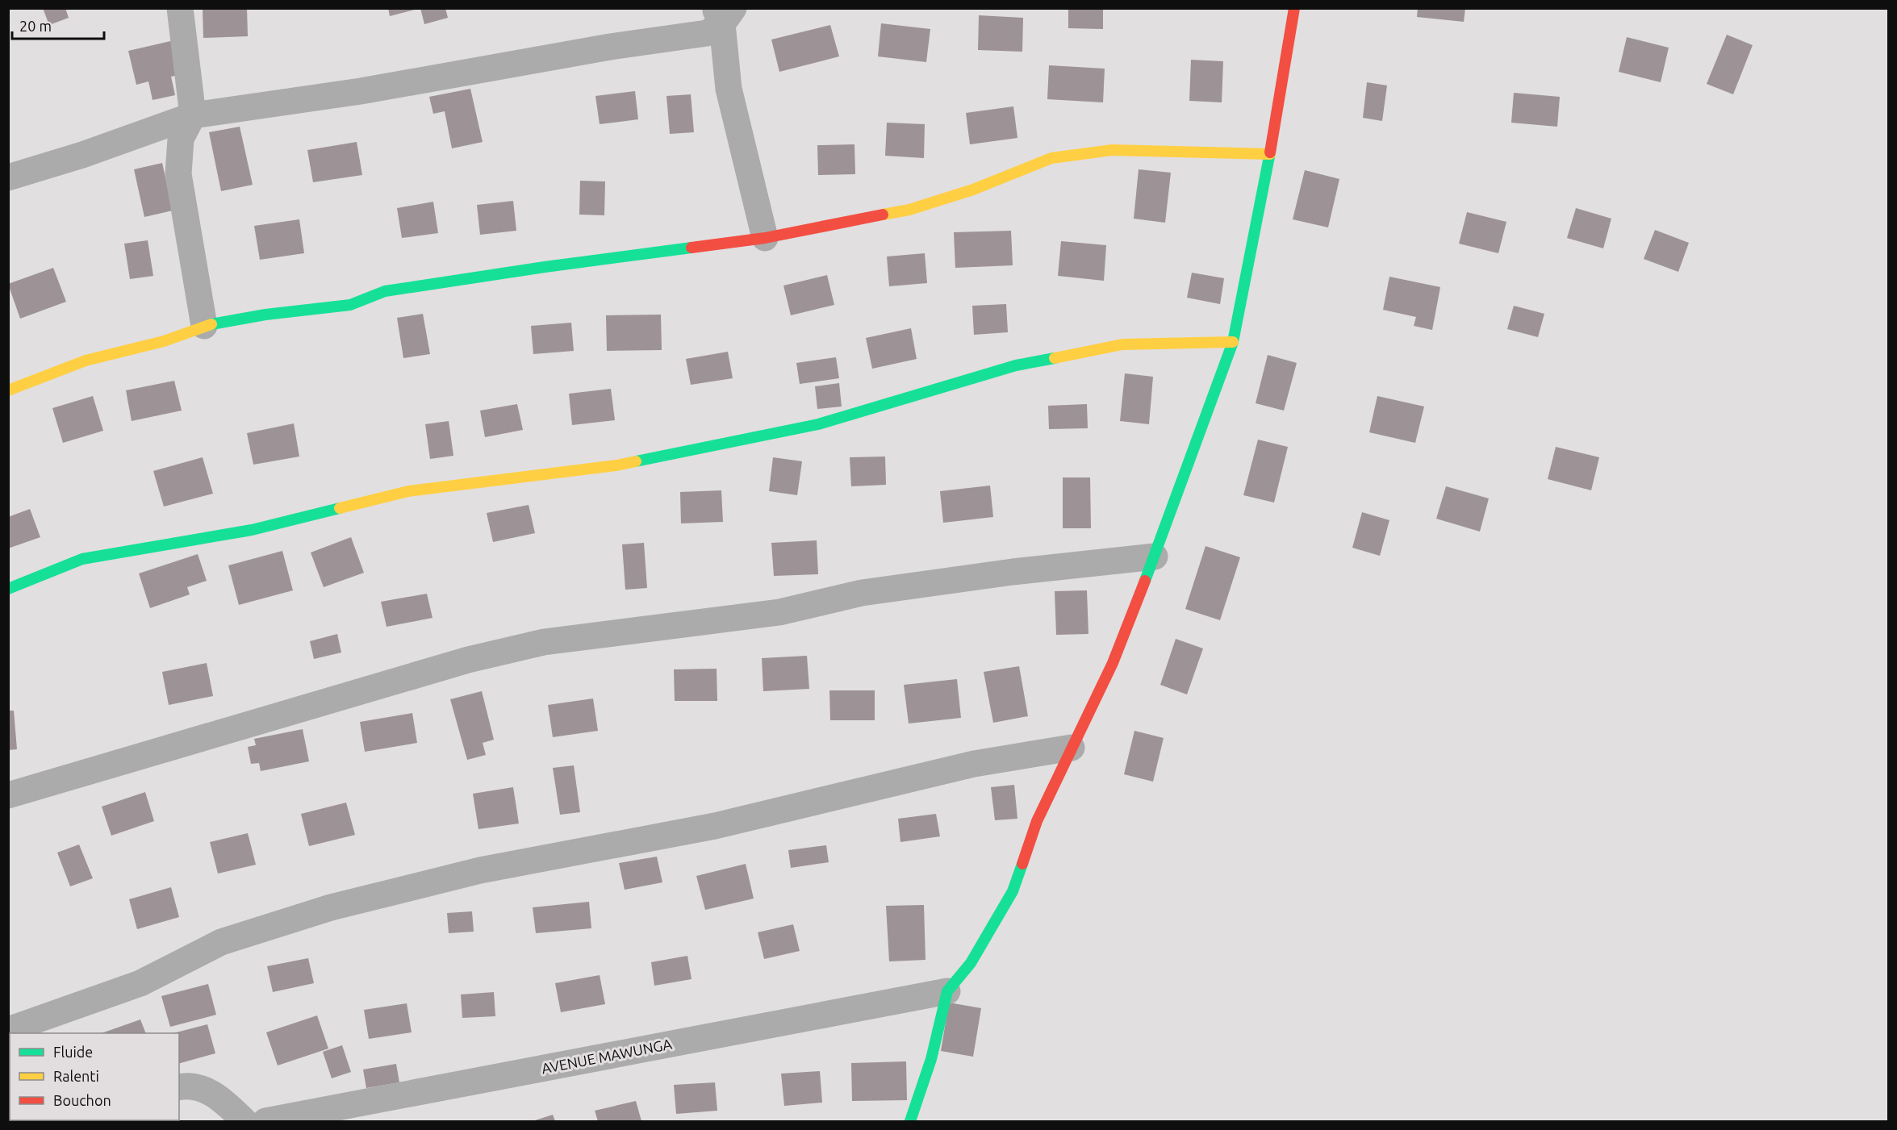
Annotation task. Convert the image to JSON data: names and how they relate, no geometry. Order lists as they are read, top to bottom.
{
  "streets": {
    "street": ["AVENUE MAWUNGA"]
  },
  "legend": ["Fluide", "Ralenti", "Bouchon"],
  "scale_bar": "20 m"
}
